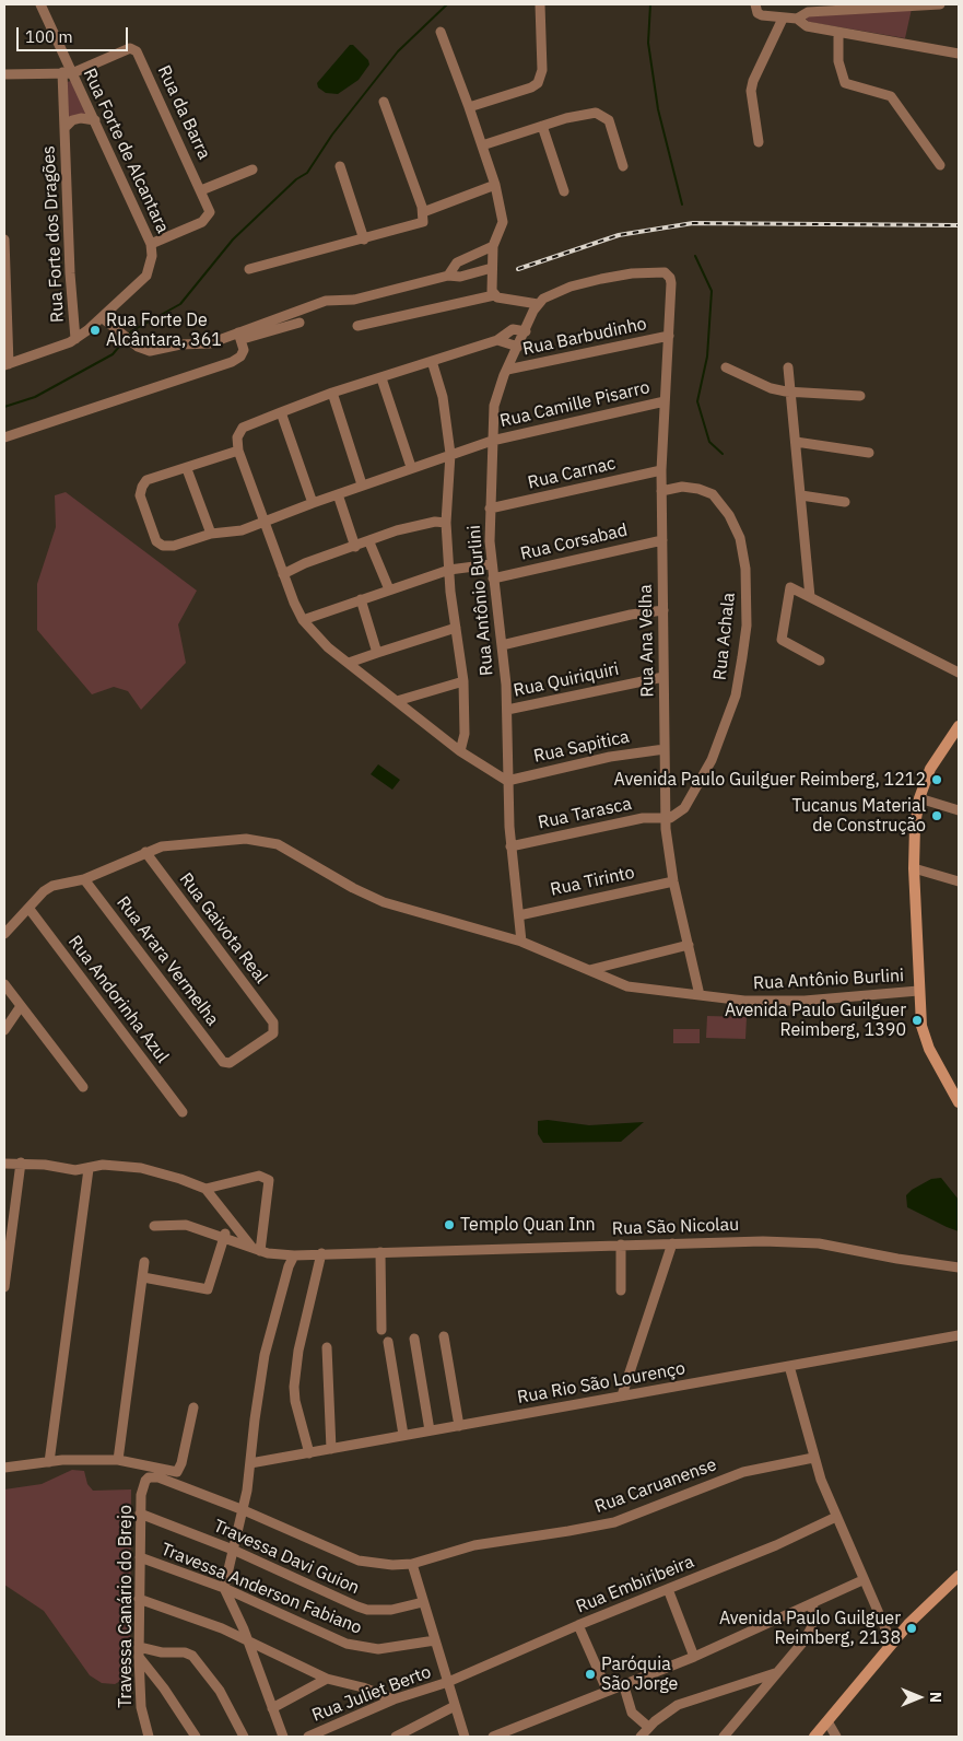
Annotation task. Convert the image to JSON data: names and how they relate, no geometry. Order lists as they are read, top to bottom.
{
  "streets": {
    "street": [
      "Rua da Barra",
      "Rua Forte de Alcantara",
      "Rua Forte dos Dragões",
      "Rua Barbudinho",
      "Rua Camille Pisarro",
      "Rua Carnac",
      "Rua Corsabad",
      "Rua Antônio Burlini",
      "Rua Achala",
      "Rua Ana Velha",
      "Rua Quiriquiri",
      "Rua Sapitica",
      "Rua Tarasca",
      "Rua Tirinto",
      "Rua Gaivota Real",
      "Rua Arara Vermelha",
      "Rua Andorinha Azul",
      "Rua São Nicolau",
      "Rua Rio São Lourenço",
      "Rua Caruanense",
      "Travessa Davi Guion",
      "Rua Embiribeira",
      "Travessa Anderson Fabiano",
      "Travessa Canário do Brejo",
      "Rua Juliet Berto"
    ]
  },
  "crossings": [
    ["Rua da Barra", "Rua Forte de Alcantara"],
    ["Rua da Barra", "Rua Forte dos Dragões"],
    ["Rua Forte de Alcantara", "Rua Forte dos Dragões"],
    ["Rua Barbudinho", "Rua Antônio Burlini"],
    ["Rua Barbudinho", "Rua Ana Velha"],
    ["Rua Camille Pisarro", "Rua Antônio Burlini"],
    ["Rua Camille Pisarro", "Rua Ana Velha"],
    ["Rua Carnac", "Rua Antônio Burlini"],
    ["Rua Carnac", "Rua Ana Velha"],
    ["Rua Corsabad", "Rua Antônio Burlini"],
    ["Rua Corsabad", "Rua Ana Velha"],
    ["Rua Antônio Burlini", "Rua Ana Velha"],
    ["Rua Antônio Burlini", "Rua Quiriquiri"],
    ["Rua Antônio Burlini", "Rua Sapitica"],
    ["Rua Antônio Burlini", "Rua Tarasca"],
    ["Rua Antônio Burlini", "Rua Tirinto"],
    ["Rua Antônio Burlini", "Rua Gaivota Real"],
    ["Rua Antônio Burlini", "Rua Arara Vermelha"],
    ["Rua Antônio Burlini", "Rua Andorinha Azul"],
    ["Rua Achala", "Rua Ana Velha"],
    ["Rua Achala", "Rua Tarasca"],
    ["Rua Ana Velha", "Rua Quiriquiri"],
    ["Rua Ana Velha", "Rua Sapitica"],
    ["Rua Ana Velha", "Rua Tarasca"],
    ["Rua Ana Velha", "Rua Tirinto"],
    ["Rua Gaivota Real", "Rua Arara Vermelha"],
    ["Rua Caruanense", "Travessa Canário do Brejo"],
    ["Travessa Davi Guion", "Travessa Canário do Brejo"],
    ["Rua Embiribeira", "Rua Juliet Berto"],
    ["Travessa Anderson Fabiano", "Travessa Canário do Brejo"]
  ],
  "places": [
    "Rua Forte De Alcântara, 361",
    "Avenida Paulo Guilguer Reimberg, 1212",
    "Tucanus Material de Construção",
    "Avenida Paulo Guilguer Reimberg, 1390",
    "Templo Quan Inn",
    "Avenida Paulo Guilguer Reimberg, 2138",
    "Paróquia São Jorge"
  ],
  "scale_bar": "100 m",
  "north": "right"
}
